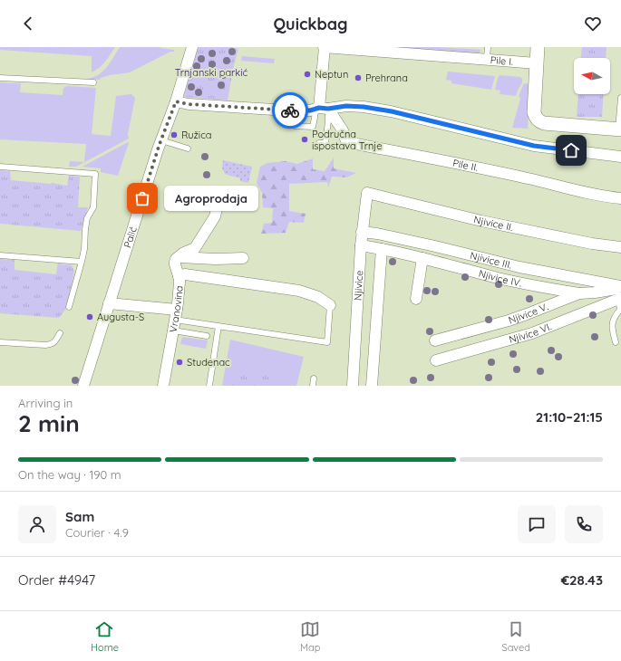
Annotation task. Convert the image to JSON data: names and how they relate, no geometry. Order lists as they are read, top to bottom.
{
  "streets": {
    "street": [
      "Pile I.",
      "Pile II.",
      "Njivice II.",
      "Palić",
      "Njivice III.",
      "Njivice IV.",
      "Njivice",
      "Vranovina",
      "Njivice V.",
      "Njivice VI."
    ]
  },
  "crossings": [
    ["Pile I.", "Pile II."],
    ["Njivice II.", "Njivice"],
    ["Njivice III.", "Njivice"],
    ["Njivice III.", "Njivice V."],
    ["Njivice IV.", "Njivice"],
    ["Njivice IV.", "Njivice V."]
  ],
  "parks": ["Trnjanski parkić"],
  "places": [
    "Neptun",
    "Prehrana",
    "Ružica",
    "Područna ispostava Trnje",
    "Agroprodaja",
    "Augusta-S",
    "Studenac"
  ],
  "north": "left",
  "page": {
    "header": "Quickbag",
    "bubble": "Agroprodaja",
    "heading": ["2 min", "Arriving in", "21:10–21:15"],
    "panel": [
      "Sam",
      "Courier · 4.9",
      "Order #4947",
      "€28.43"
    ],
    "bar": "On the way · 190 m",
    "tabs": ["Home", "Map", "Saved"]
  }
}
